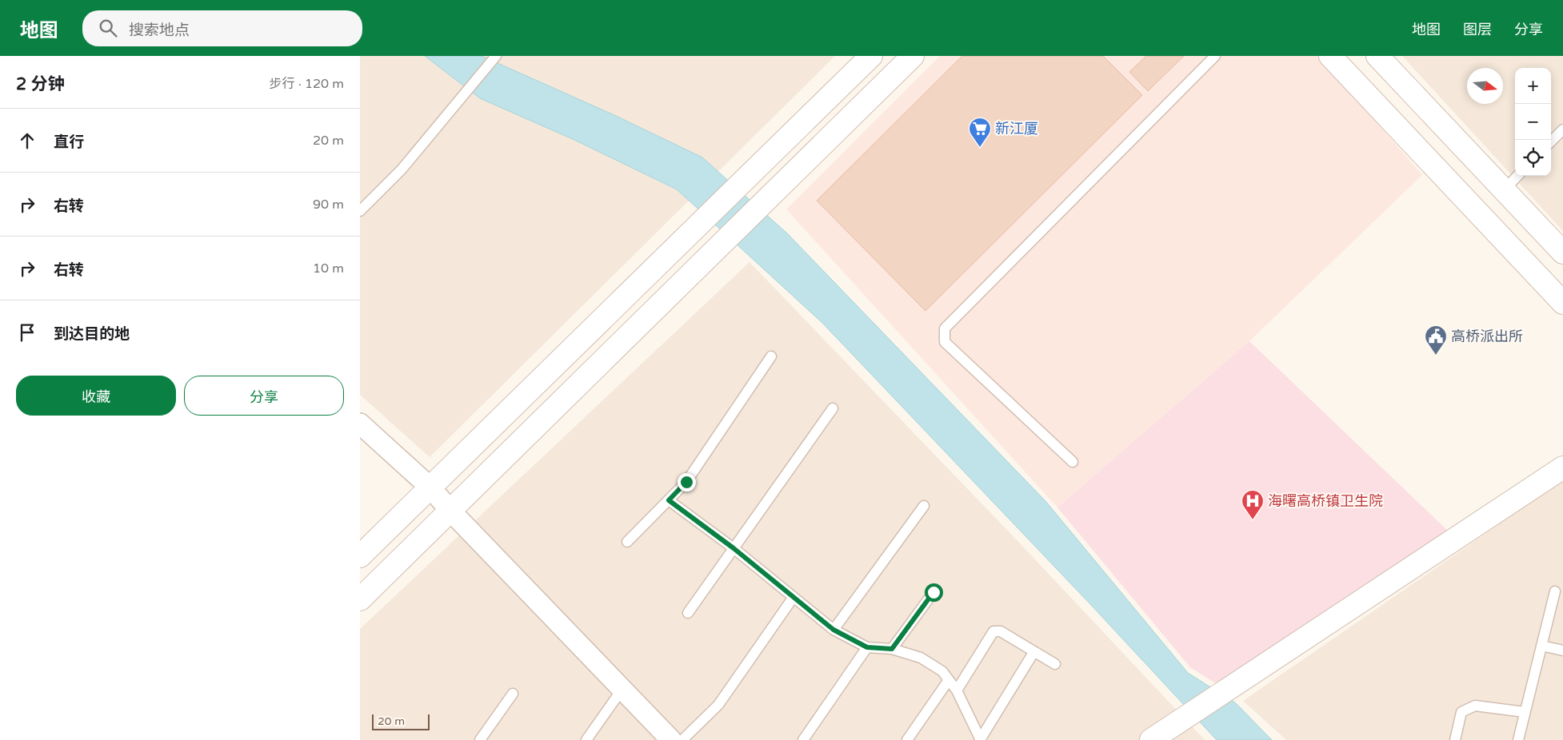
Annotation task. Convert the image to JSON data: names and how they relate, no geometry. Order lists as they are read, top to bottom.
{
  "places": {
    "supermarket": ["新江厦"],
    "public building": ["高桥派出所"],
    "hospital": ["海曙高桥镇卫生院"]
  },
  "scale_bar": "20 m",
  "north": "right",
  "page": {
    "header": "地图",
    "search": "搜索地点",
    "nav": ["地图", "图层", "分享"],
    "heading": ["2 分钟", "步行 · 120 m"],
    "map_buttons": ["+", "−"],
    "list": [
      ["直行", "20 m"],
      ["右转", "90 m"],
      ["右转", "10 m"],
      "到达目的地"
    ],
    "buttons": ["收藏", "分享"],
    "scale": "20 m"
  }
}
